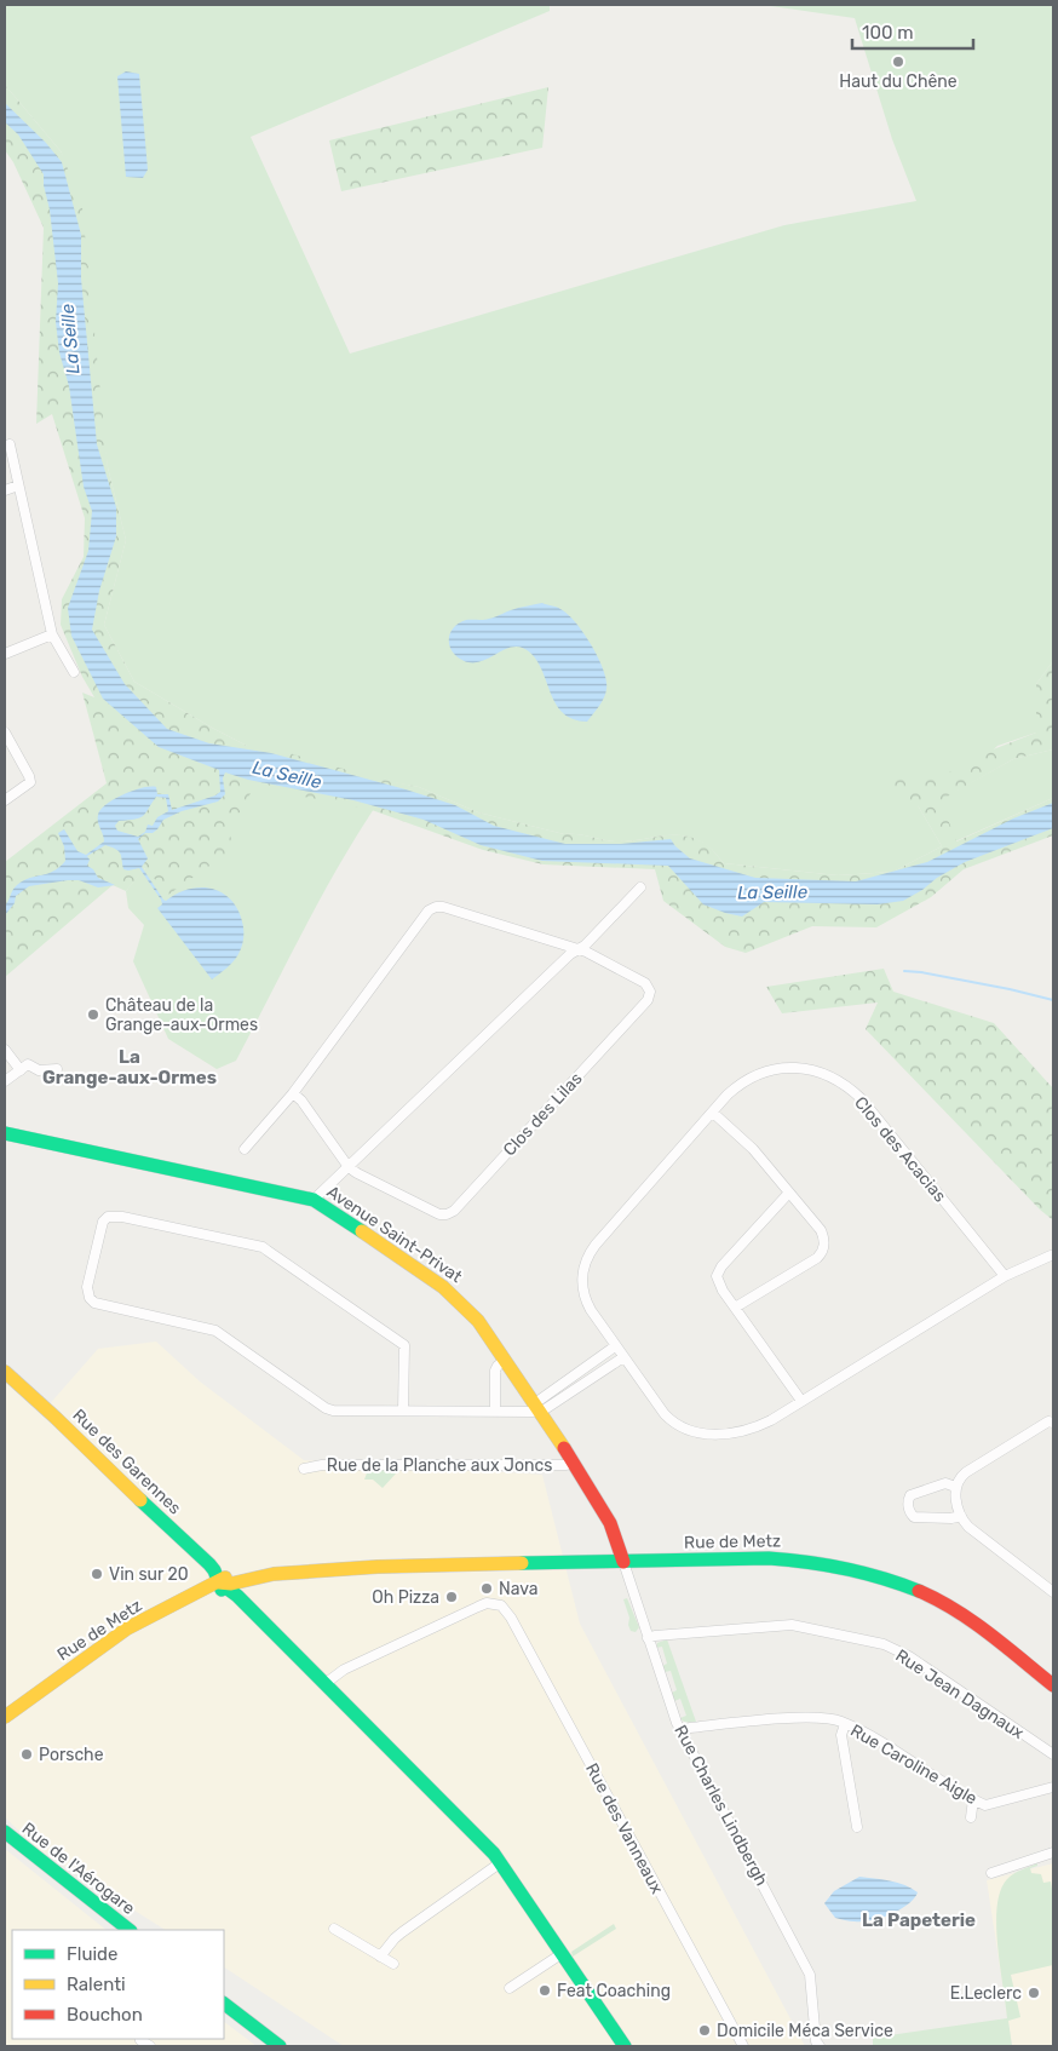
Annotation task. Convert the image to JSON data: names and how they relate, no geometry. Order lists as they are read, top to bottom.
{
  "streets": {
    "street": [
      "Clos des Lilas",
      "Clos des Acacias",
      "Avenue Saint-Privat",
      "Rue des Garennes",
      "Rue de la Planche aux Joncs",
      "Rue de Metz",
      "Rue Jean Dagnaux",
      "Rue Caroline Aigle",
      "Rue Charles Lindbergh",
      "Rue des Vanneaux",
      "Rue de l'Aérogare"
    ]
  },
  "crossings": [
    ["Avenue Saint-Privat", "Rue de la Planche aux Joncs"],
    ["Avenue Saint-Privat", "Rue de Metz"],
    ["Avenue Saint-Privat", "Rue Charles Lindbergh"],
    ["Rue des Garennes", "Rue de Metz"],
    ["Rue des Garennes", "Rue des Vanneaux"],
    ["Rue de Metz", "Rue Charles Lindbergh"],
    ["Rue Jean Dagnaux", "Rue Charles Lindbergh"],
    ["Rue Caroline Aigle", "Rue Charles Lindbergh"]
  ],
  "districts": ["La Grange-aux-Ormes", "La Papeterie"],
  "water": ["La Seille"],
  "places": [
    "Haut du Chêne",
    "Château de la Grange-aux-Ormes",
    "Vin sur 20",
    "Nava",
    "Oh Pizza",
    "Porsche",
    "Feat Coaching",
    "E.Leclerc",
    "Domicile Méca Service"
  ],
  "legend": ["Fluide", "Ralenti", "Bouchon"],
  "scale_bar": "100 m"
}
